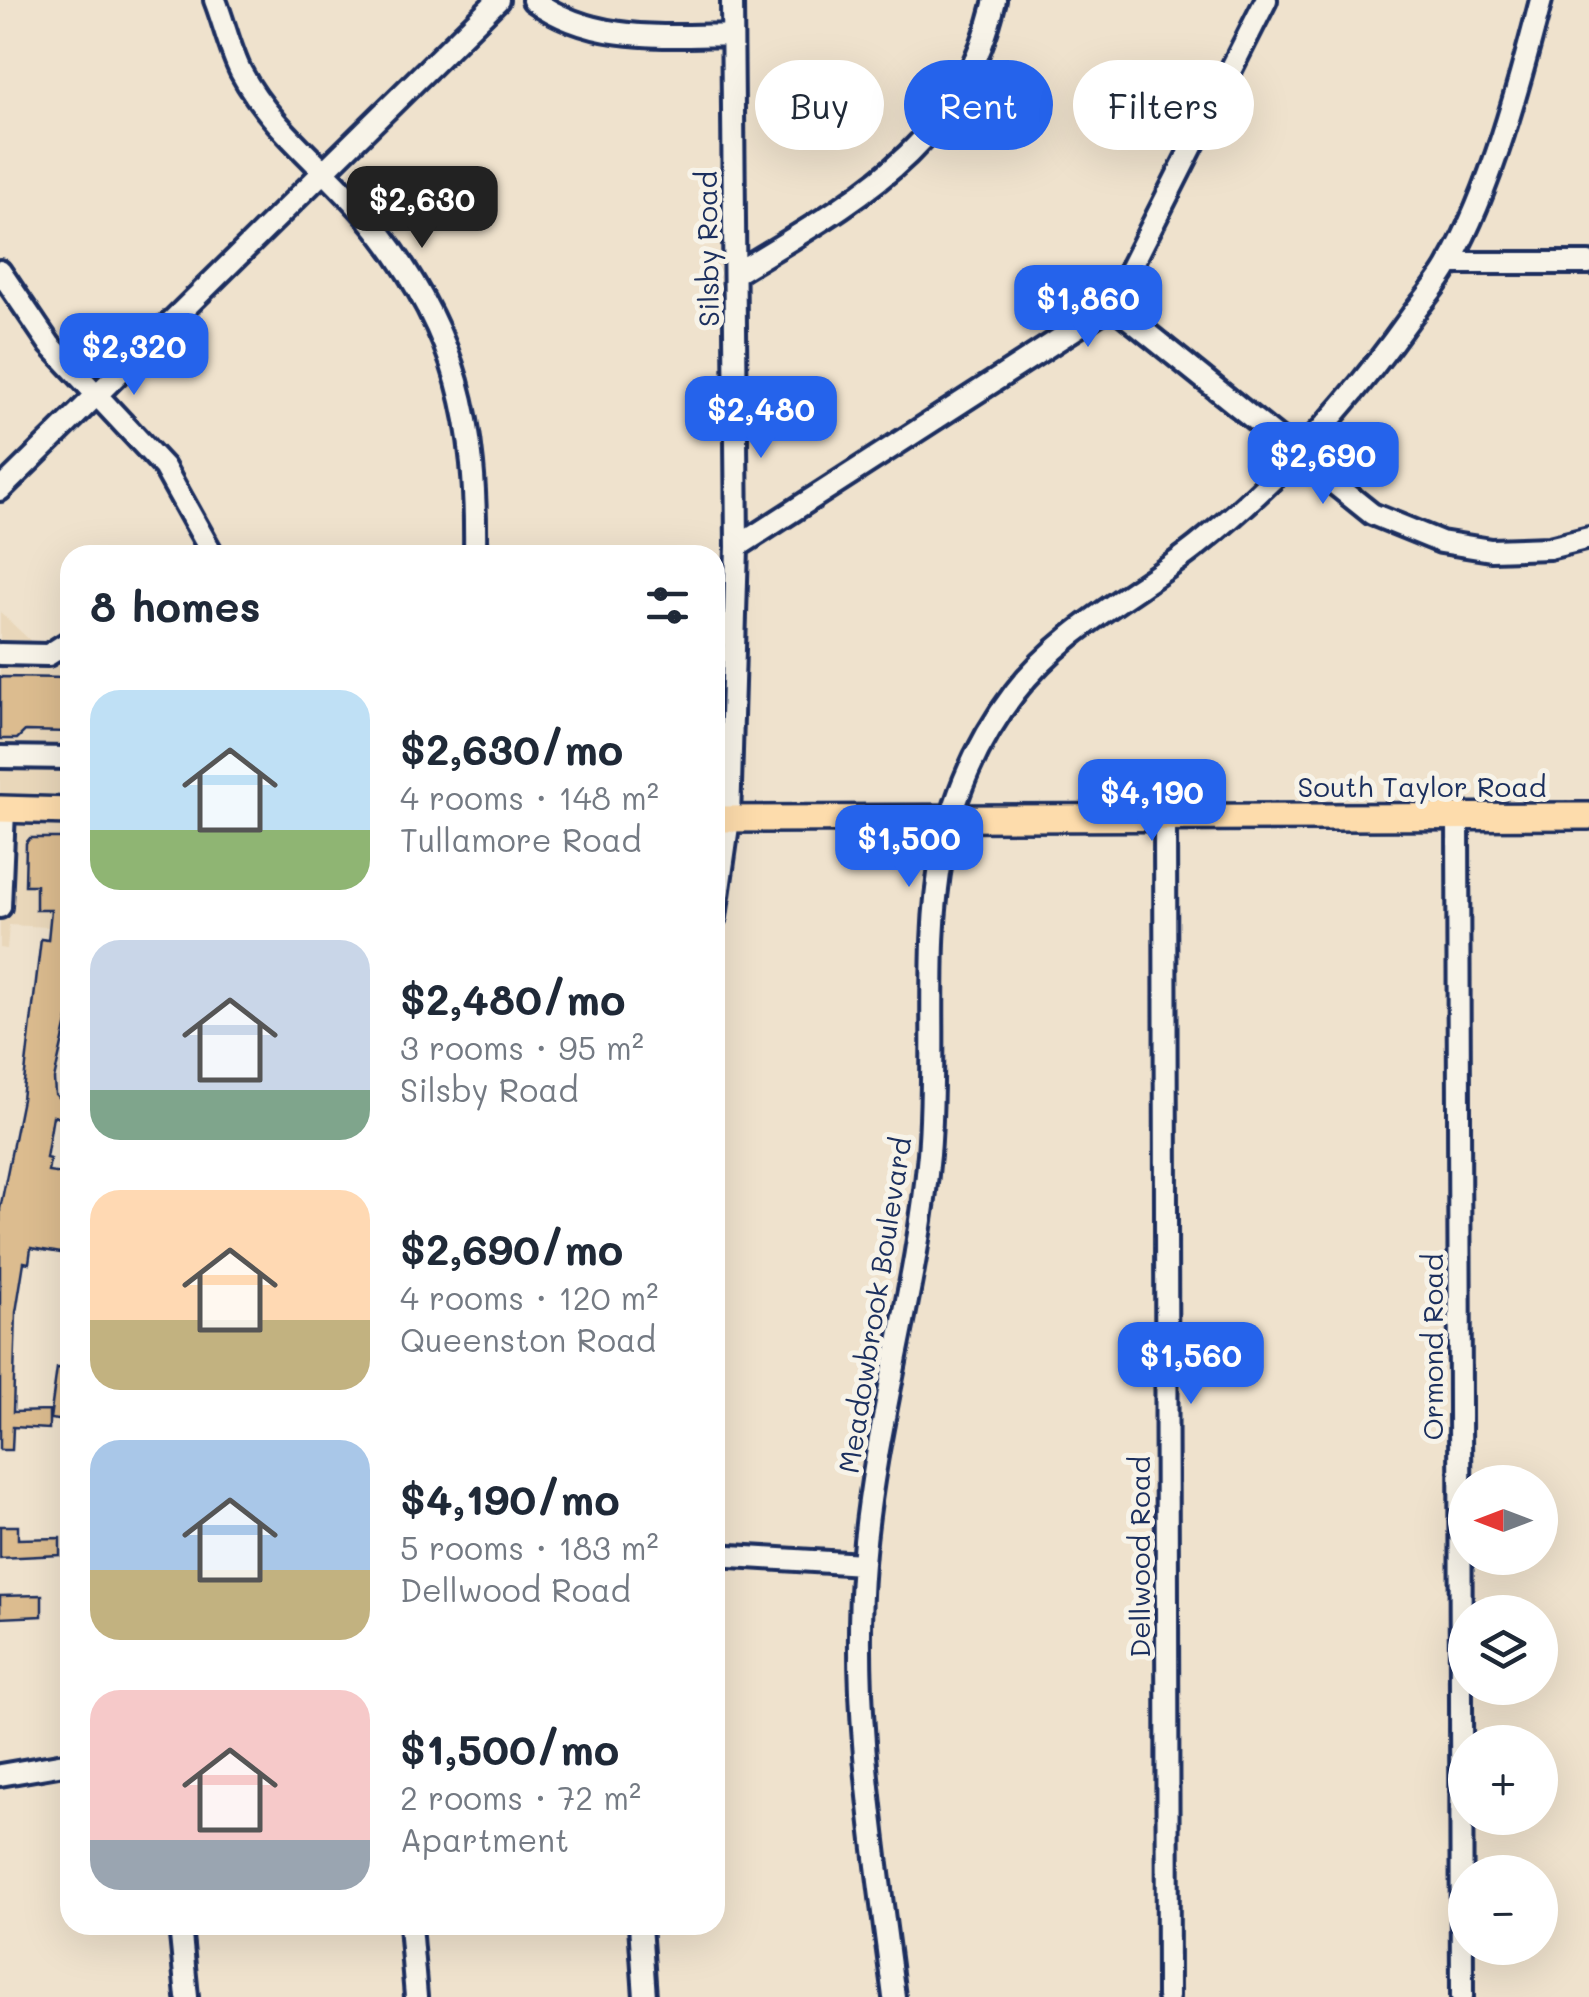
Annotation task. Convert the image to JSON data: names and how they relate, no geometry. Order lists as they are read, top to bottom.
{
  "streets": {
    "main road": ["South Taylor Road"],
    "street": [
      "Silsby Road",
      "Meadowbrook Boulevard",
      "Ormond Road",
      "Dellwood Road"
    ]
  },
  "crossings": [
    ["South Taylor Road", "Meadowbrook Boulevard"],
    ["South Taylor Road", "Ormond Road"],
    ["South Taylor Road", "Dellwood Road"]
  ],
  "north": "left",
  "page": {
    "chip": ["Buy", "Rent", "Filters"],
    "price": [
      "$2,630",
      "$1,860",
      "$2,320",
      "$2,480",
      "$2,690",
      "$4,190",
      "$1,500",
      "$1,560"
    ],
    "heading": "8 homes",
    "list": [
      {
        "name": "$2,630/mo",
        "note": "4 rooms · 148 m² · Tullamore Road"
      },
      {
        "name": "$2,480/mo",
        "note": "3 rooms · 95 m² · Silsby Road"
      },
      {
        "name": "$2,690/mo",
        "note": "4 rooms · 120 m² · Queenston Road"
      },
      {
        "name": "$4,190/mo",
        "note": "5 rooms · 183 m² · Dellwood Road"
      },
      {
        "name": "$1,500/mo",
        "note": "2 rooms · 72 m² · Apartment"
      }
    ],
    "map_buttons": ["+", "−"]
  }
}
